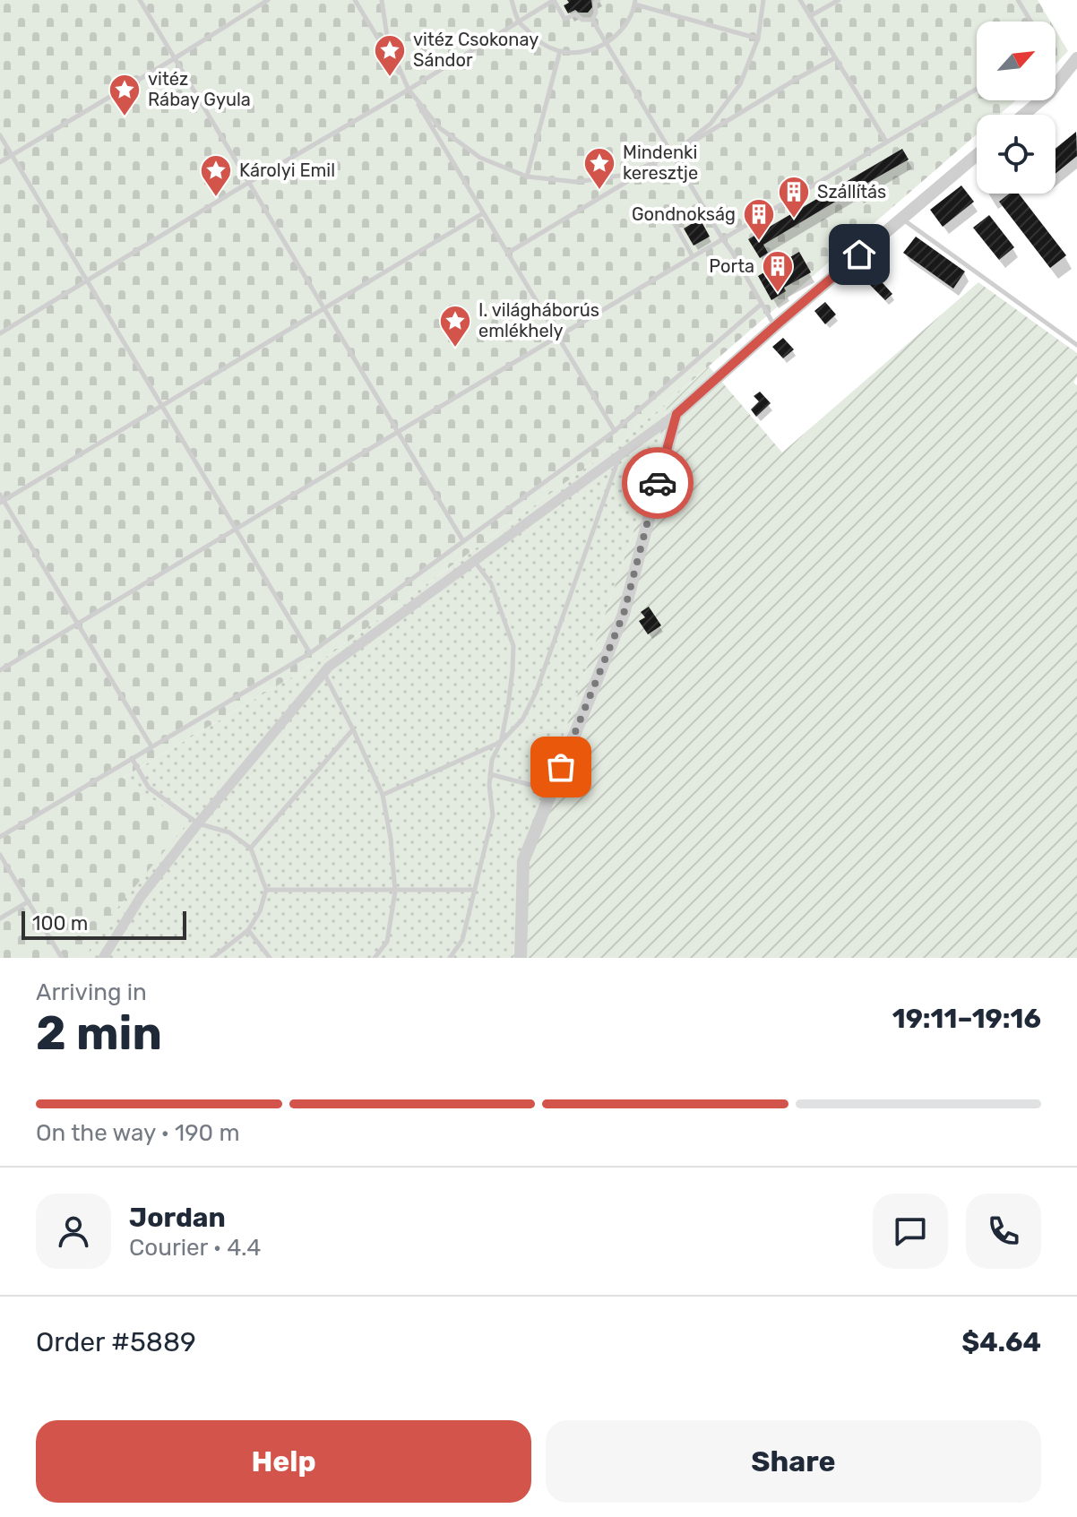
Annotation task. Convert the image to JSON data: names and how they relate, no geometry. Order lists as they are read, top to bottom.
{
  "places": {
    "place": [
      "vitéz Csokonay Sándor",
      "vitéz Rábay Gyula",
      "Mindenki keresztje",
      "Károlyi Emil",
      "I. világháborús emlékhely"
    ],
    "building": ["Szállítás", "Gondnokság", "Porta"]
  },
  "scale_bar": "100 m",
  "north": "top right",
  "page": {
    "scale": "100 m",
    "heading": ["2 min", "Arriving in", "19:11–19:16"],
    "panel": [
      "Jordan",
      "Courier · 4.4",
      "Order #5889",
      "$4.64"
    ],
    "bar": "On the way · 190 m",
    "buttons": ["Help", "Share"]
  }
}
